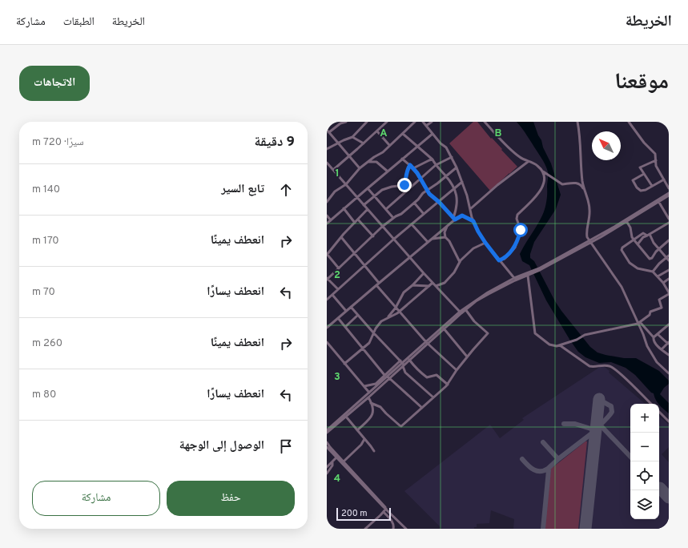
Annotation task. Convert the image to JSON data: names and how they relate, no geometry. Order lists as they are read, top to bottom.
{
  "scale_bar": "200 m",
  "north": "top left",
  "page": {
    "header": "الخريطة",
    "nav": ["الخريطة", "الطبقات", "مشاركة"],
    "title": "موقعنا",
    "buttons": [
      "الاتجاهات",
      ["حفظ", "مشاركة"]
    ],
    "heading": ["9 دقيقة", "سيرًا · 720 m"],
    "list": [
      ["تابع السير", "140 m"],
      ["انعطف يمينًا", "170 m"],
      ["انعطف يسارًا", "70 m"],
      ["انعطف يمينًا", "260 m"],
      ["انعطف يسارًا", "80 m"],
      "الوصول إلى الوجهة"
    ],
    "map_buttons": ["+", "−"],
    "scale": "200 m"
  },
  "grid": {
    "columns": ["A", "B"],
    "rows": [
      "1",
      "2",
      "3",
      "4"
    ]
  }
}
